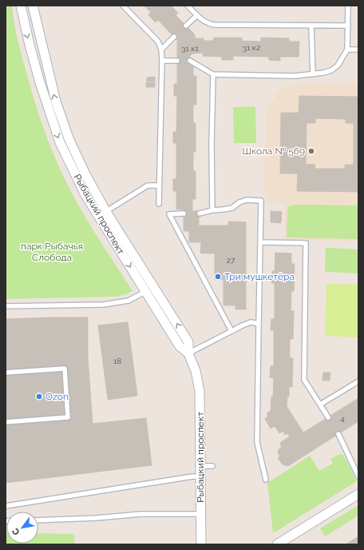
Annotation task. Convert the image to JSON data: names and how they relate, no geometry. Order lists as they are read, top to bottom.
{
  "streets": {
    "street": ["Рыбацкий проспект"]
  },
  "parks": ["парк Рыбачья Слобода"],
  "places": ["Школа № 569", "Три мушкетёра", "Ozon"],
  "house_numbers": [
    "31 к2",
    "31 к1",
    "27",
    "18",
    "4"
  ],
  "north": "bottom left"
}
